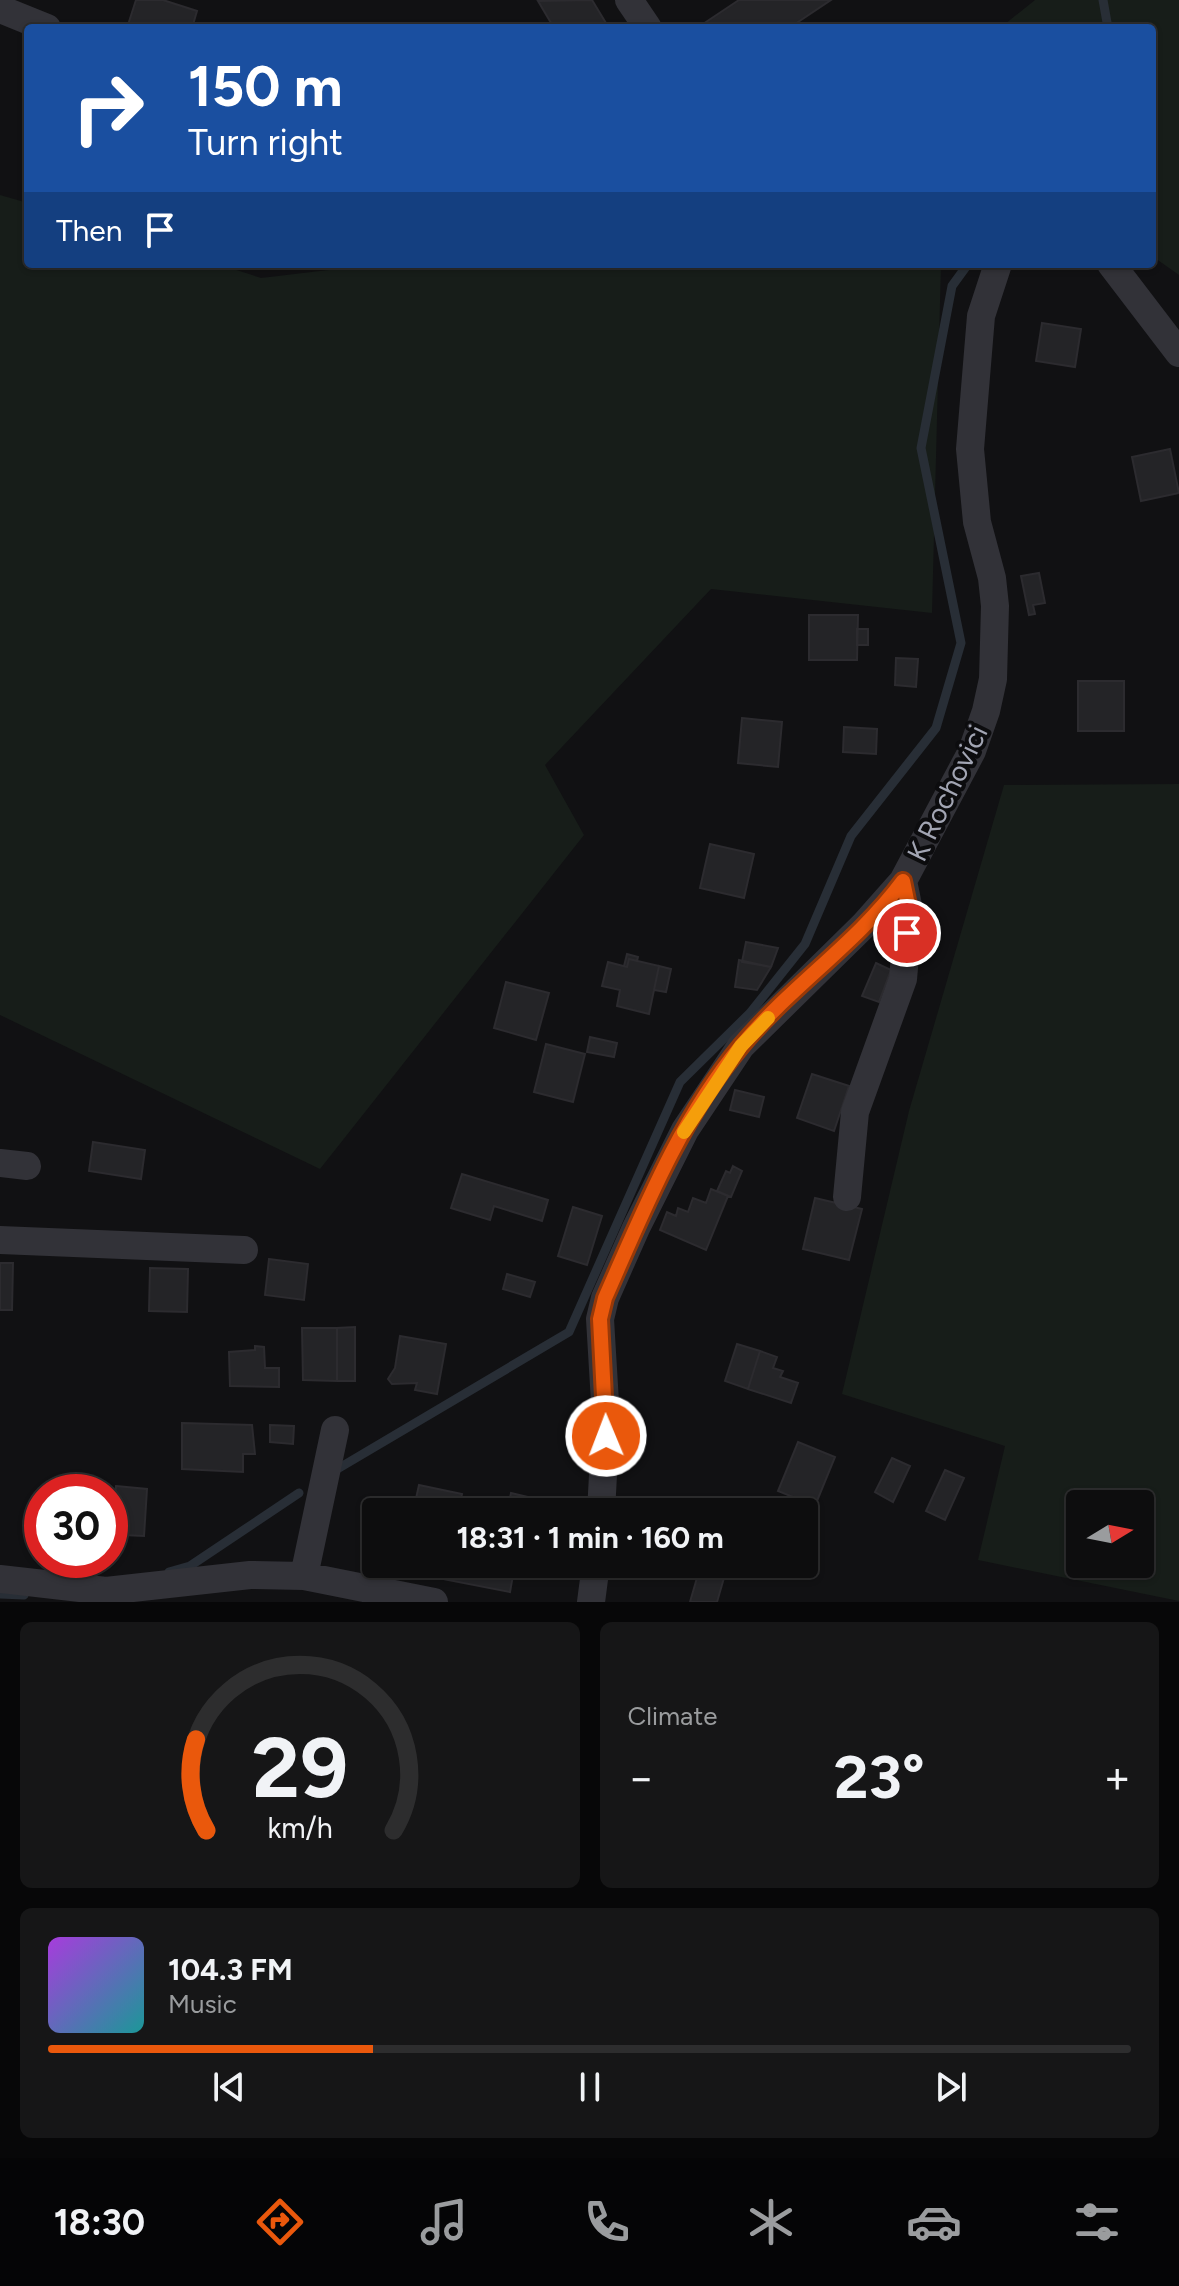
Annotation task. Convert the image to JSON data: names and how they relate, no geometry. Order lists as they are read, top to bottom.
{
  "streets": {
    "street": ["K Rochovici"]
  },
  "north": "right",
  "page": {
    "turn": ["150 m", "Turn right"],
    "then": "Then",
    "limit": "30",
    "trip": "18:31 · 1 min · 160 m",
    "tile": "Climate",
    "heat": ["−", "23°", "+"],
    "song": ["104.3 FM", "Music"],
    "tabs": "18:30",
    "gauge": ["29", "km/h"]
  }
}
